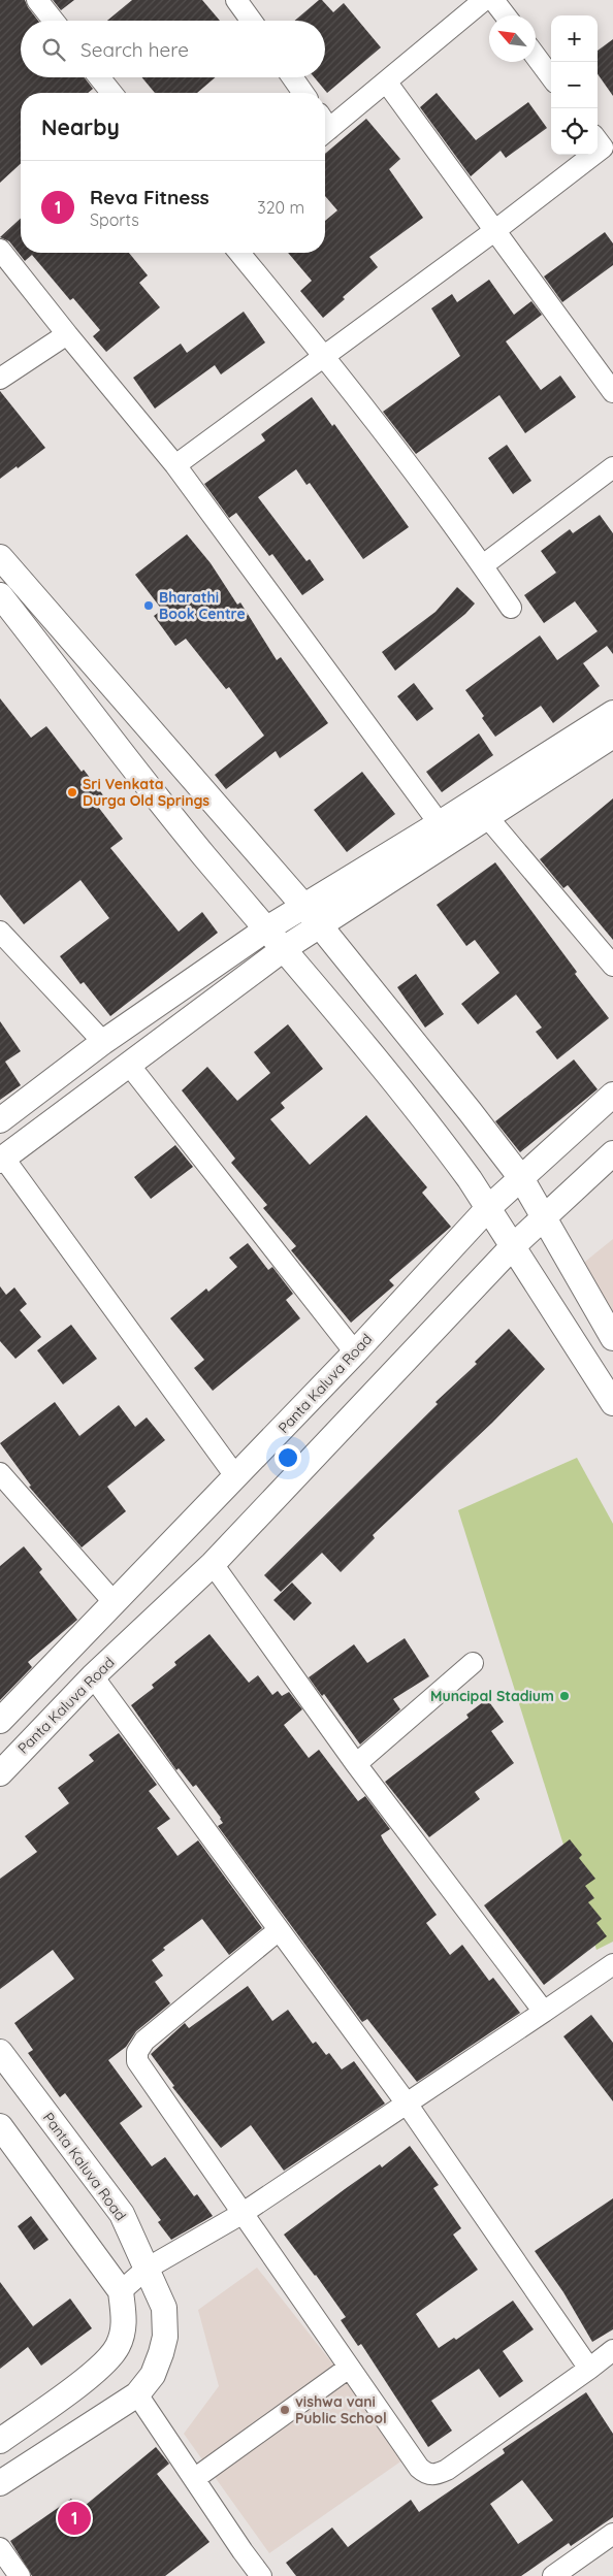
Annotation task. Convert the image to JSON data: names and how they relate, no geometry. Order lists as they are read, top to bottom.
{
  "streets": {
    "street": ["Panta Kaluva Road"]
  },
  "places": [
    "Bharathi Book Centre",
    "Sri Venkata Durga Old Springs",
    "Muncipal Stadium",
    "vishwa vani Public School"
  ],
  "north": "top left",
  "page": {
    "map_buttons": ["+", "−"],
    "search": "Search here",
    "heading": "Nearby",
    "list": [
      {
        "mark": "1",
        "name": "Reva Fitness",
        "note": "Sports",
        "value": "320 m"
      }
    ],
    "pins": "1"
  }
}
